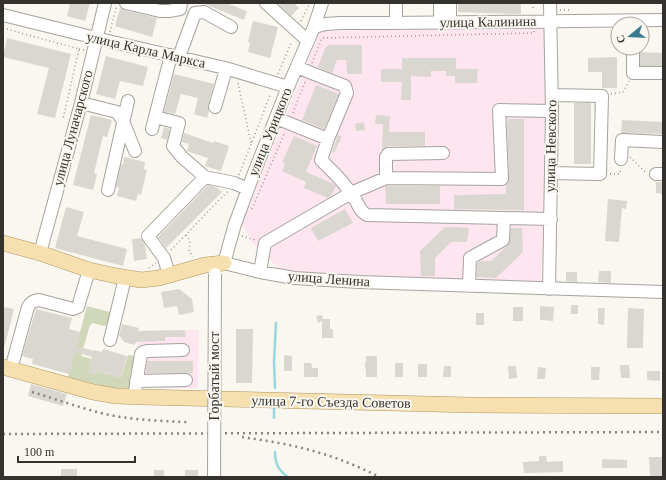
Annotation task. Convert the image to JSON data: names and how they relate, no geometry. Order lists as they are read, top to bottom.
{
  "streets": {
    "main road": ["улица Ленина", "улица 7-го Съезда Советов"],
    "street": [
      "улица Калинина",
      "улица Карла Маркса",
      "улица Луначарского",
      "улица Урицкого",
      "улица Невского",
      "Горбатый мост"
    ]
  },
  "crossings": [
    ["улица Калинина", "улица Урицкого"],
    ["улица Калинина", "улица Невского"],
    ["улица Карла Маркса", "улица Луначарского"],
    ["улица Карла Маркса", "улица Урицкого"],
    ["улица Луначарского", "улица Ленина"],
    ["улица Урицкого", "улица Ленина"],
    ["улица Урицкого", "Горбатый мост"],
    ["улица Невского", "улица Ленина"],
    ["улица Ленина", "Горбатый мост"]
  ],
  "scale_bar": "100 m",
  "north": "left"
}
